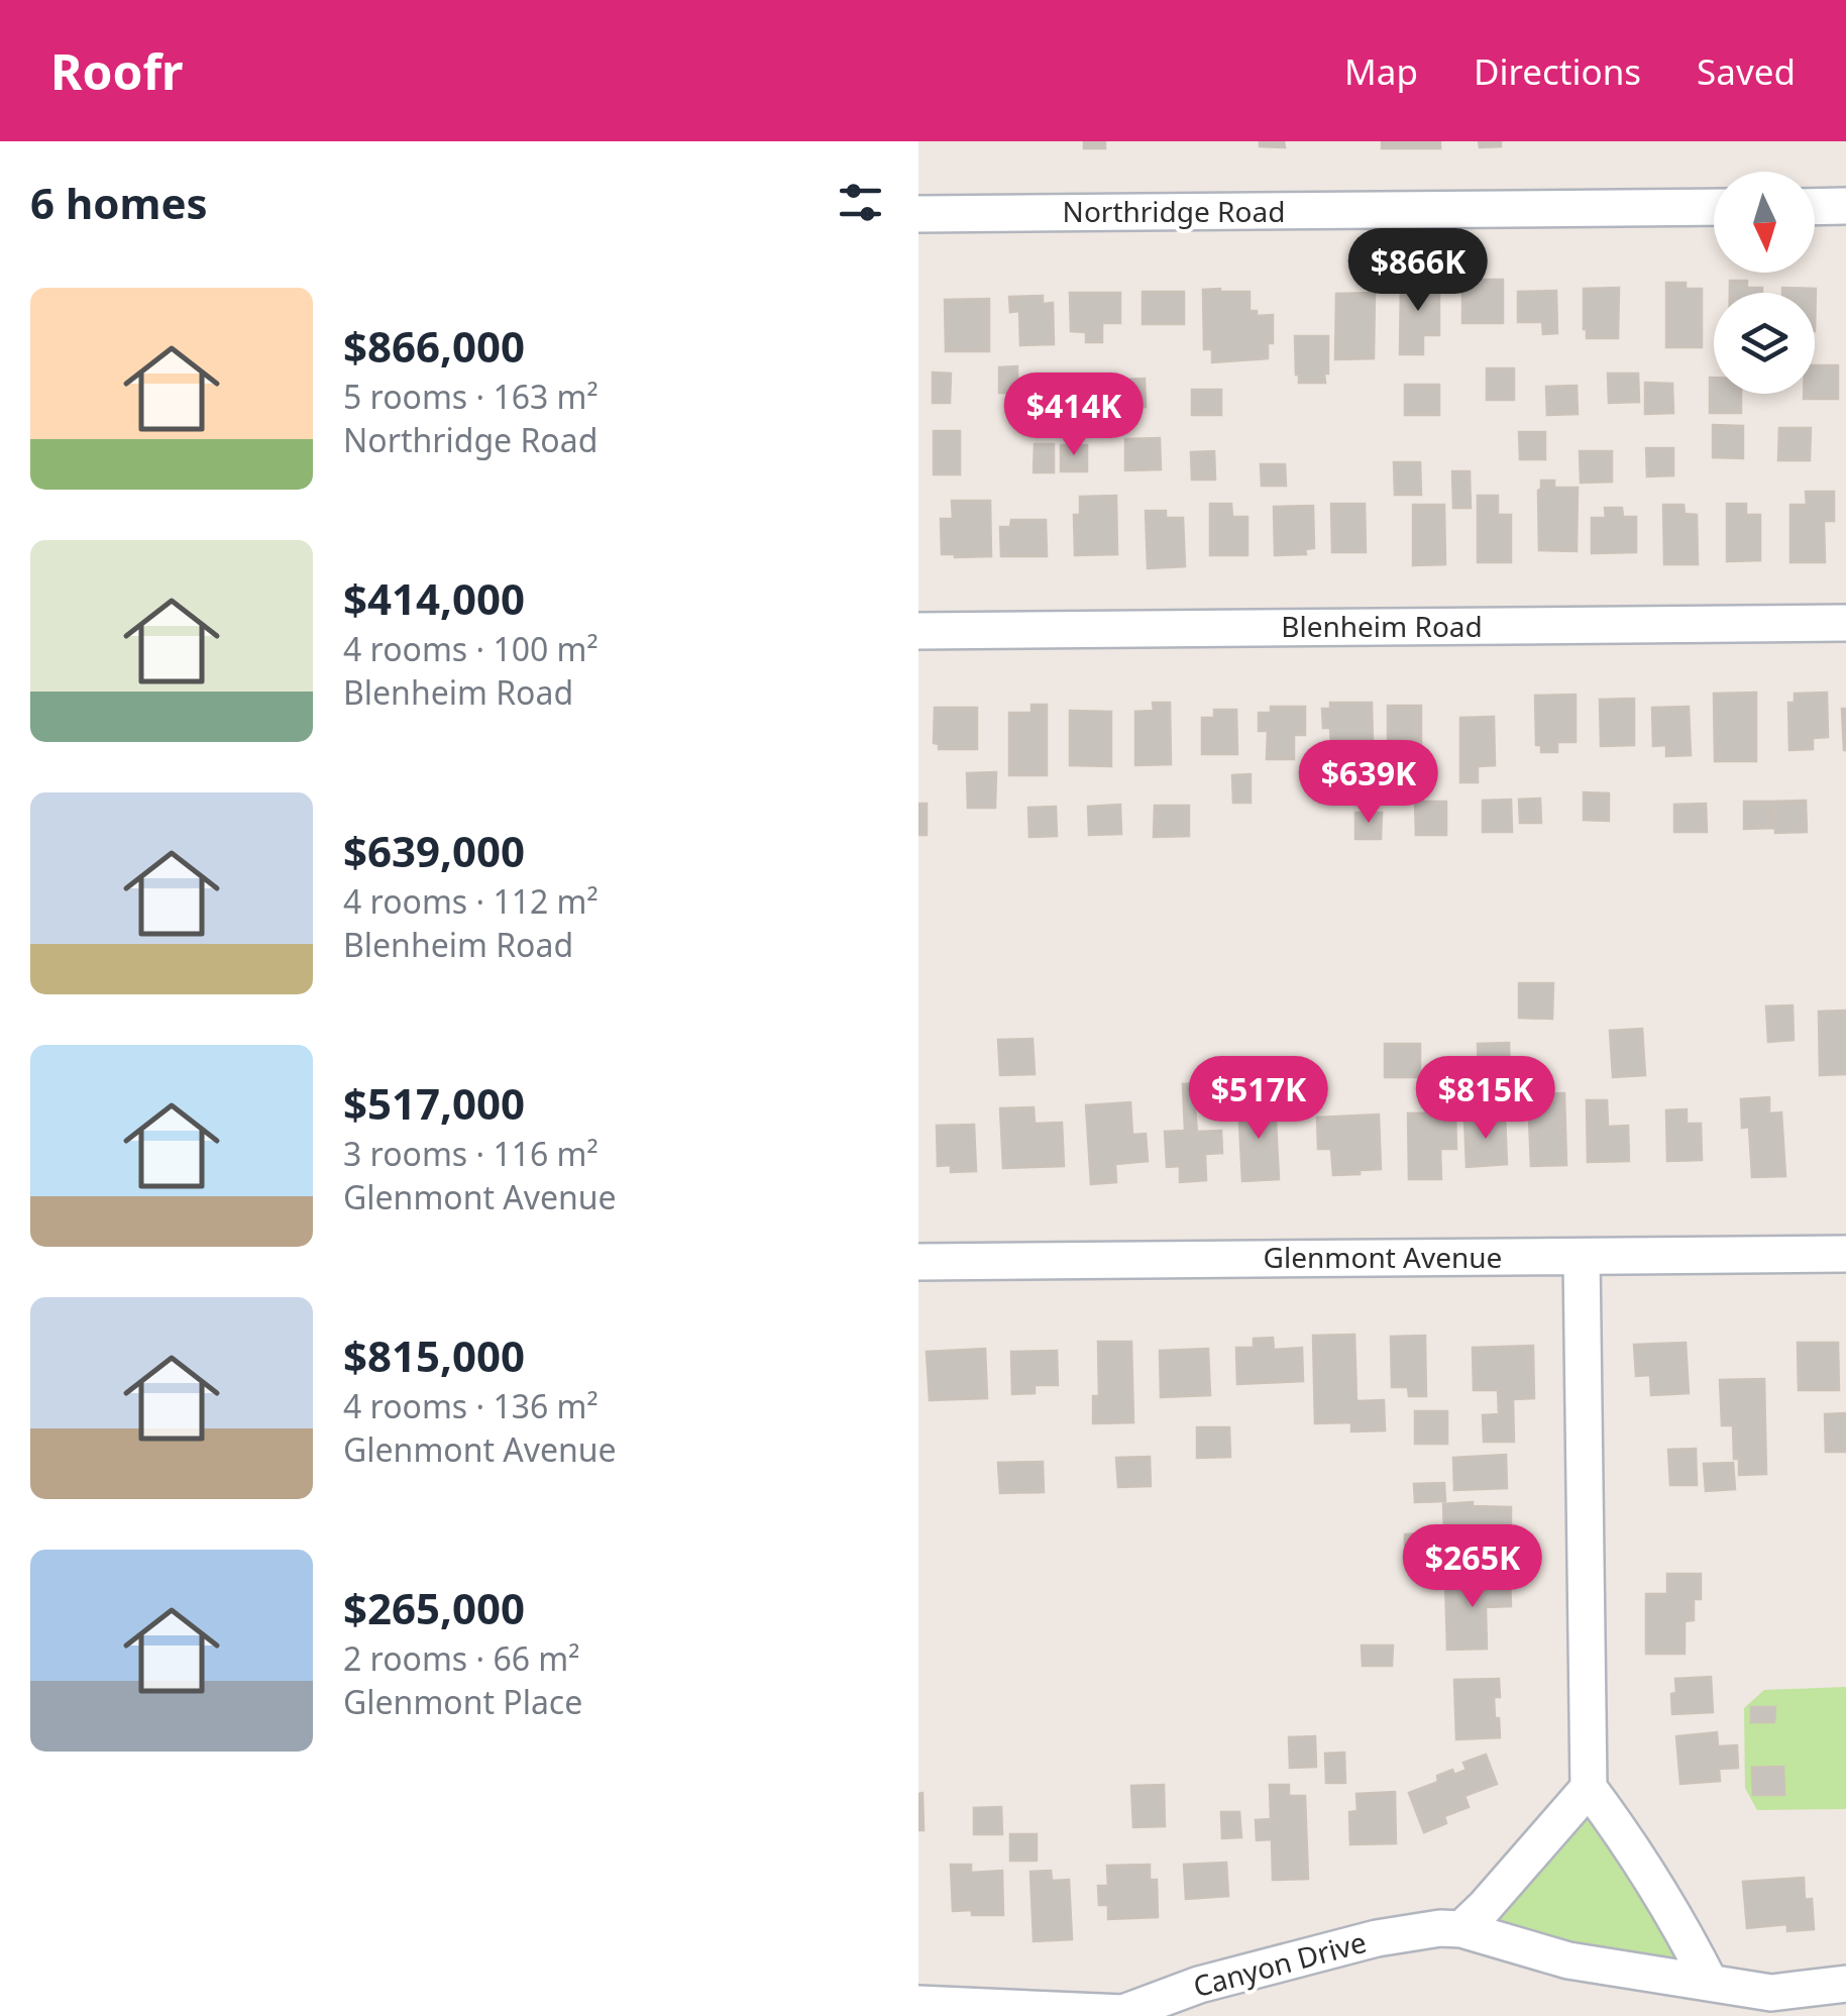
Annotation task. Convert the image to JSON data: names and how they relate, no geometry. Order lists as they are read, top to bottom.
{
  "streets": {
    "street": [
      "Northridge Road",
      "Blenheim Road",
      "Glenmont Avenue",
      "Canyon Drive"
    ]
  },
  "north": "bottom",
  "page": {
    "header": "Roofr",
    "nav": ["Map", "Directions", "Saved"],
    "heading": "6 homes",
    "price": [
      "$866K",
      "$414K",
      "$639K",
      "$517K",
      "$815K",
      "$265K"
    ],
    "list": [
      {
        "name": "$866,000",
        "note": "5 rooms · 163 m² · Northridge Road"
      },
      {
        "name": "$414,000",
        "note": "4 rooms · 100 m² · Blenheim Road"
      },
      {
        "name": "$639,000",
        "note": "4 rooms · 112 m² · Blenheim Road"
      },
      {
        "name": "$517,000",
        "note": "3 rooms · 116 m² · Glenmont Avenue"
      },
      {
        "name": "$815,000",
        "note": "4 rooms · 136 m² · Glenmont Avenue"
      },
      {
        "name": "$265,000",
        "note": "2 rooms · 66 m² · Glenmont Place"
      }
    ]
  }
}
